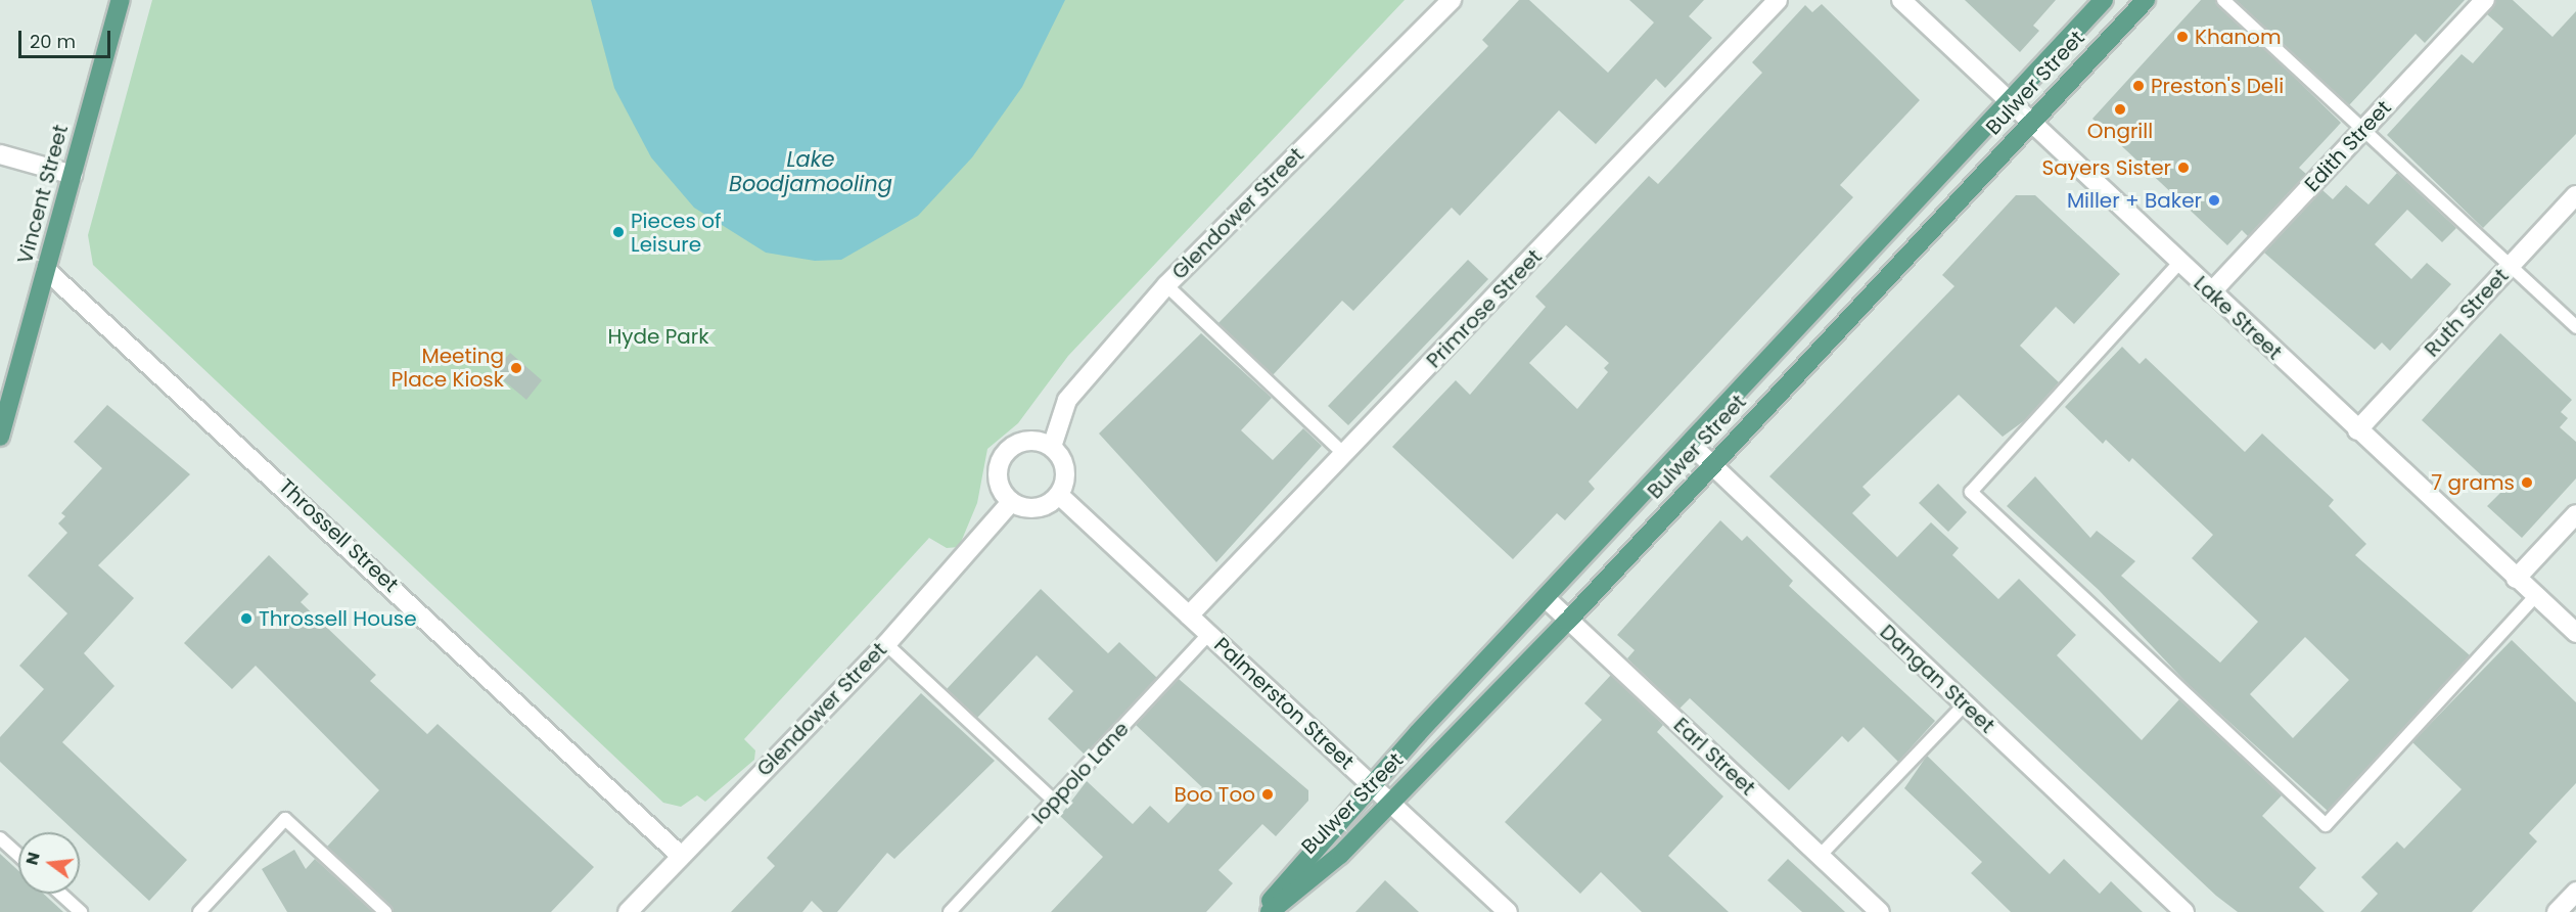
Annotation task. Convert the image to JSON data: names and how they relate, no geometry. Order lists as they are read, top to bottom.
{
  "streets": {
    "main road": ["Bulwer Street", "Vincent Street"],
    "street": [
      "Edith Street",
      "Glendower Street",
      "Primrose Street",
      "Ruth Street",
      "Lake Street",
      "Throssell Street",
      "Dangan Street",
      "Palmerston Street",
      "Earl Street"
    ],
    "lane": ["Ioppolo Lane"]
  },
  "crossings": [
    ["Bulwer Street", "Lake Street"],
    ["Bulwer Street", "Dangan Street"],
    ["Bulwer Street", "Palmerston Street"],
    ["Bulwer Street", "Earl Street"],
    ["Edith Street", "Lake Street"],
    ["Vincent Street", "Throssell Street"],
    ["Glendower Street", "Throssell Street"],
    ["Glendower Street", "Palmerston Street"],
    ["Primrose Street", "Palmerston Street"],
    ["Ruth Street", "Lake Street"],
    ["Palmerston Street", "Ioppolo Lane"]
  ],
  "water": ["Lake Boodjamooling"],
  "parks": ["Hyde Park"],
  "places": [
    "Khanom",
    "Preston's Deli",
    "Ongrill",
    "Sayers Sister",
    "Miller + Baker",
    "Pieces of Leisure",
    "Meeting Place Kiosk",
    "7 grams",
    "Throssell House",
    "Boo Too"
  ],
  "scale_bar": "20 m",
  "north": "left"
}
